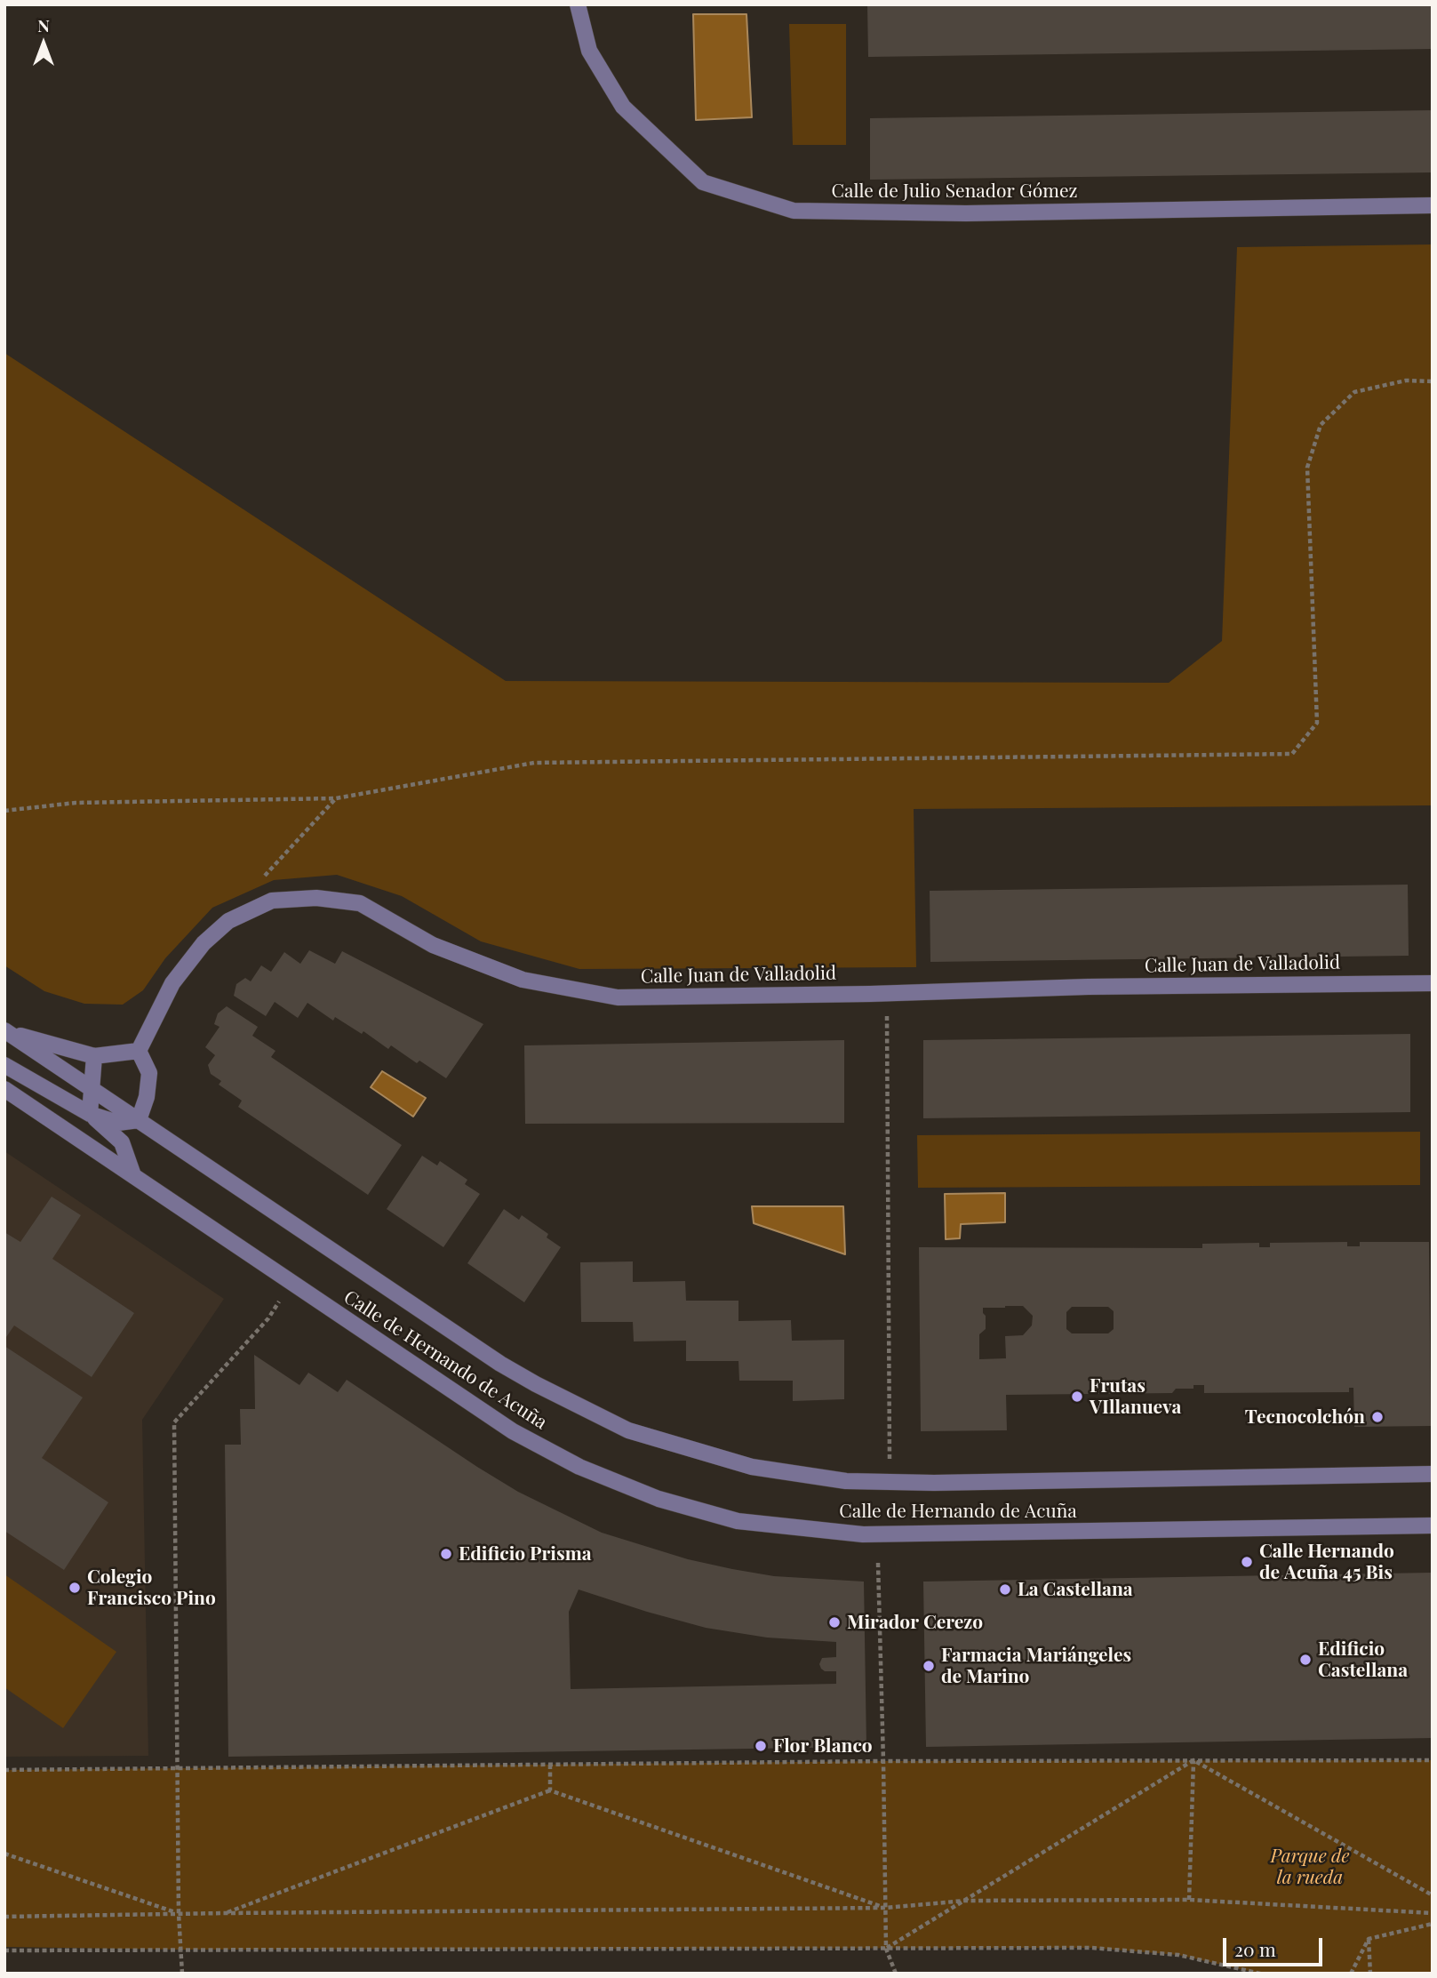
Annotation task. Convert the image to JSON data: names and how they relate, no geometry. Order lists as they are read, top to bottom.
{
  "streets": {
    "street": ["Calle de Julio Senador Gómez", "Calle Juan de Valladolid", "Calle de Hernando de Acuña"]
  },
  "parks": ["Parque de la rueda"],
  "places": [
    "Frutas VIllanueva",
    "Tecnocolchón",
    "Edificio Prisma",
    "Calle Hernando de Acuña 45 Bis",
    "Colegio Francisco Pino",
    "La Castellana",
    "Mirador Cerezo",
    "Edificio Castellana",
    "Farmacia Mariángeles de Marino",
    "Flor Blanco"
  ],
  "scale_bar": "20 m",
  "north": "top"
}
